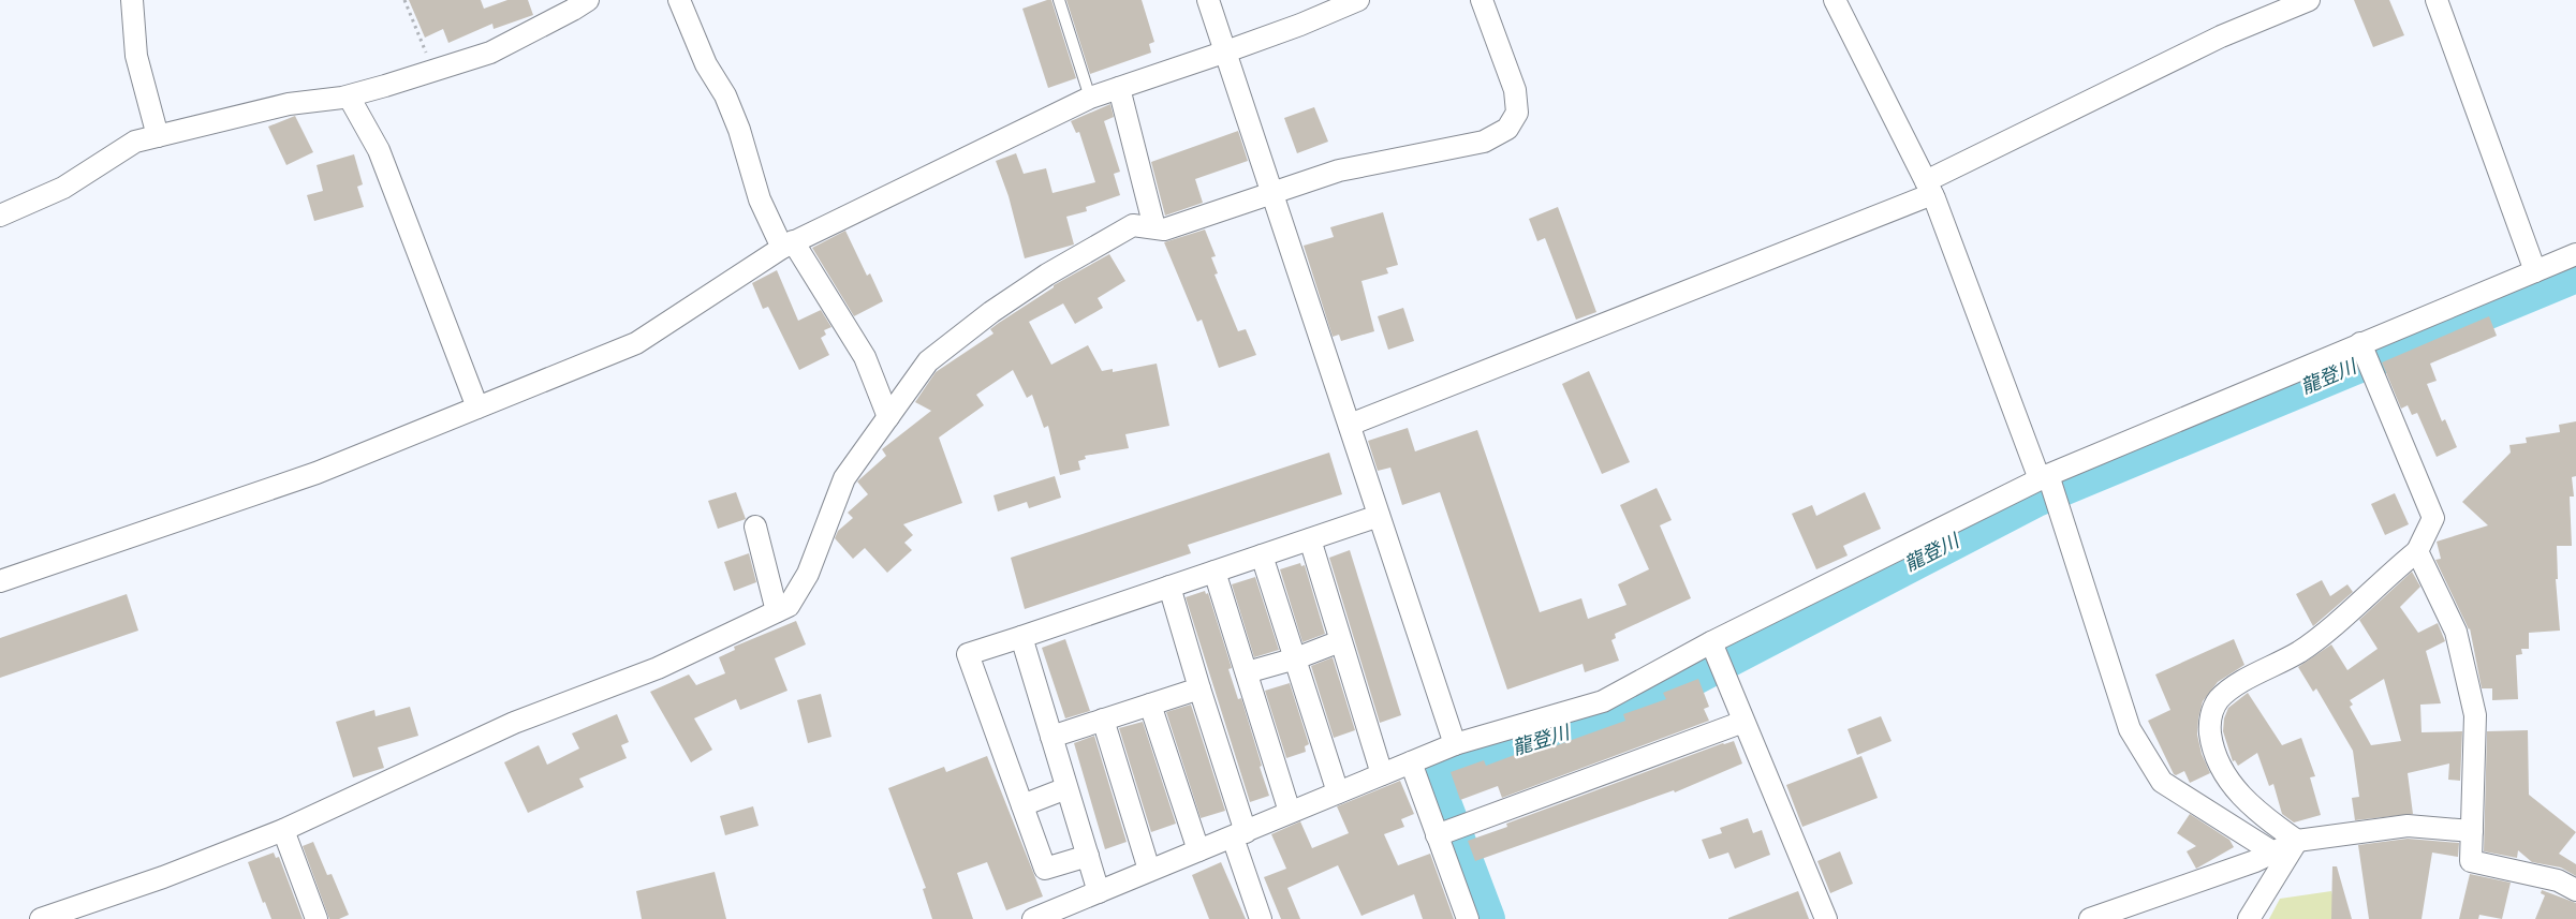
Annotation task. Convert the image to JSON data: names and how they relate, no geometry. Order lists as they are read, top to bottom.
{
  "water": ["龍登川"]
}
